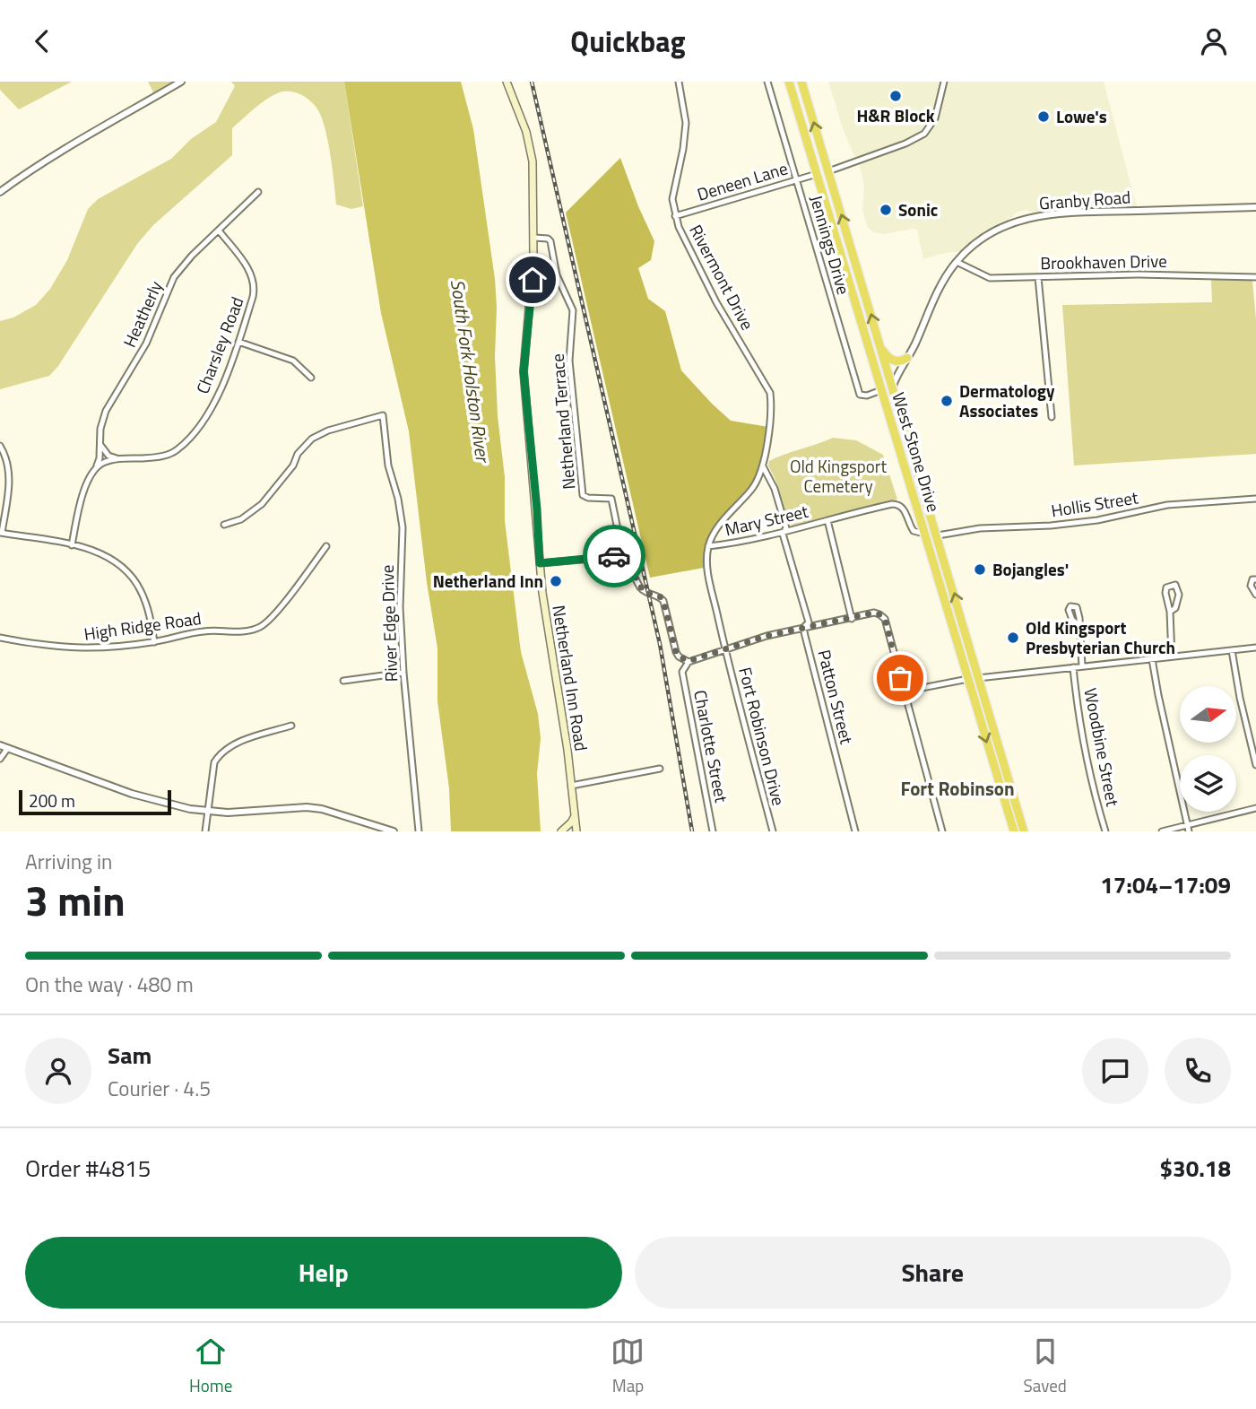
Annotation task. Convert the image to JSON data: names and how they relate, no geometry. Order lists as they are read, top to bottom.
{
  "streets": {
    "highway": ["West Stone Drive"],
    "main road": ["Netherland Inn Road"],
    "street": [
      "Deneen Lane",
      "Granby Road",
      "Jennings Drive",
      "Brookhaven Drive",
      "Rivermont Drive",
      "Heatherly",
      "Charsley Road",
      "Netherland Terrace",
      "Hollis Street",
      "Mary Street",
      "River Edge Drive",
      "High Ridge Road",
      "Patton Street",
      "Fort Robinson Drive",
      "Charlotte Street",
      "Woodbine Street"
    ]
  },
  "crossings": [
    ["Deneen Lane", "Jennings Drive"],
    ["Deneen Lane", "Rivermont Drive"],
    ["Deneen Lane", "West Stone Drive"],
    ["Granby Road", "Brookhaven Drive"],
    ["Granby Road", "West Stone Drive"],
    ["Jennings Drive", "West Stone Drive"],
    ["Rivermont Drive", "Patton Street"],
    ["Heatherly", "Charsley Road"],
    ["Netherland Terrace", "Netherland Inn Road"],
    ["West Stone Drive", "Hollis Street"],
    ["West Stone Drive", "Mary Street"],
    ["Mary Street", "Patton Street"],
    ["Mary Street", "Fort Robinson Drive"]
  ],
  "districts": ["Fort Robinson"],
  "water": ["South Fork Holston River"],
  "parks": ["Old Kingsport Cemetery"],
  "places": [
    "H&R Block",
    "Lowe's",
    "Sonic",
    "Dermatology Associates",
    "Bojangles'",
    "Netherland Inn",
    "Old Kingsport Presbyterian Church"
  ],
  "scale_bar": "200 m",
  "north": "right",
  "page": {
    "header": "Quickbag",
    "scale": "200 m",
    "heading": ["3 min", "Arriving in", "17:04–17:09"],
    "panel": [
      "Sam",
      "Courier · 4.5",
      "Order #4815",
      "$30.18"
    ],
    "bar": "On the way · 480 m",
    "buttons": ["Help", "Share"],
    "tabs": ["Home", "Map", "Saved"]
  }
}
